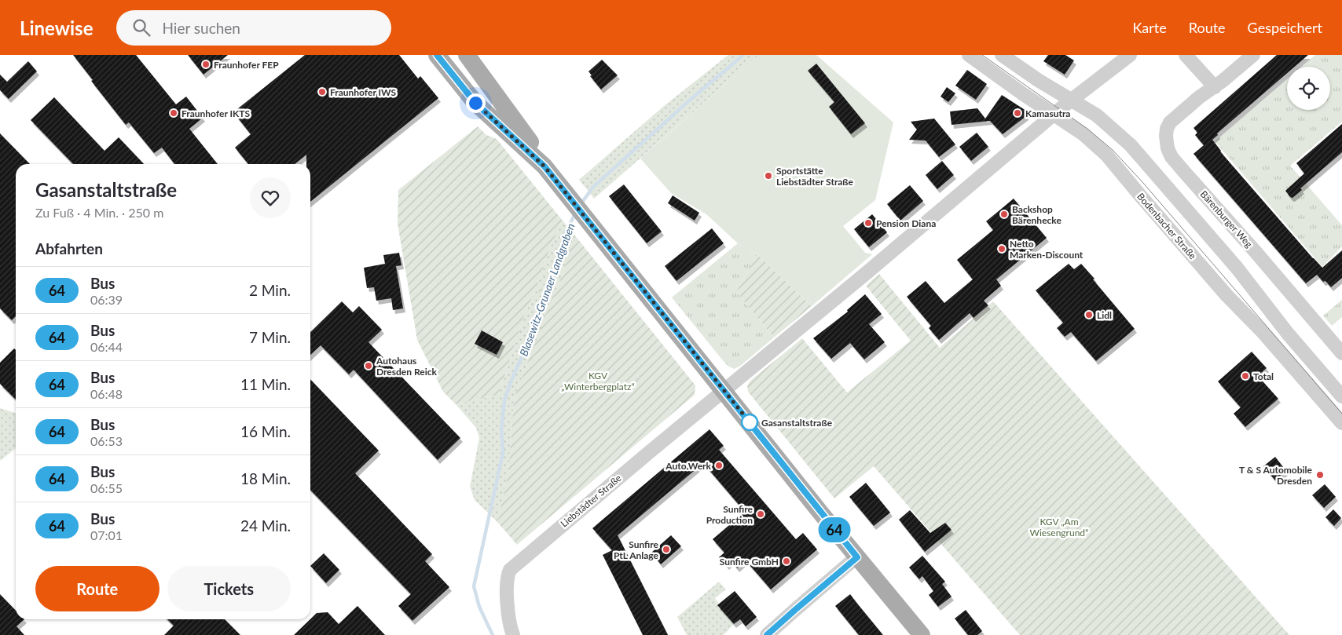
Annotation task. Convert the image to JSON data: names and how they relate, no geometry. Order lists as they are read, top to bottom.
{
  "streets": {
    "street": ["Bärenburger Weg", "Bodenbacher Straße", "Liebstädter Straße"]
  },
  "crossings": [
    ["Bodenbacher Straße", "Liebstädter Straße"]
  ],
  "water": ["Blasewitz‐Grunaer Landgraben"],
  "parks": ["KGV „Winterbergplatz“", "KGV „Am Wiesengrund“"],
  "places": [
    "Fraunhofer FEP",
    "Fraunhofer IWS",
    "Fraunhofer IKTS",
    "Kamasutra",
    "Sportstätte Liebstädter Straße",
    "Backshop Bärenhecke",
    "Pension Diana",
    "Netto Marken-Discount",
    "Lidl",
    "Autohaus Dresden Reick",
    "Total",
    "Gasanstaltstraße",
    "Auto.Werk",
    "T & S Automobile Dresden",
    "Sunfire Production",
    "Sunfire PtL Anlage",
    "Sunfire GmbH"
  ],
  "lines": ["bus line 64"],
  "page": {
    "header": "Linewise",
    "search": "Hier suchen",
    "nav": ["Karte", "Route", "Gespeichert"],
    "on_map": "64",
    "heading": [
      ["Gasanstaltstraße", "Zu Fuß · 4 Min. · 250 m"],
      "Abfahrten"
    ],
    "list": [
      {
        "mark": "64",
        "name": "Bus",
        "note": "06:39",
        "value": "2 Min."
      },
      {
        "mark": "64",
        "name": "Bus",
        "note": "06:44",
        "value": "7 Min."
      },
      {
        "mark": "64",
        "name": "Bus",
        "note": "06:48",
        "value": "11 Min."
      },
      {
        "mark": "64",
        "name": "Bus",
        "note": "06:53",
        "value": "16 Min."
      },
      {
        "mark": "64",
        "name": "Bus",
        "note": "06:55",
        "value": "18 Min."
      },
      {
        "mark": "64",
        "name": "Bus",
        "note": "07:01",
        "value": "24 Min."
      }
    ],
    "buttons": ["Route", "Tickets"]
  }
}
